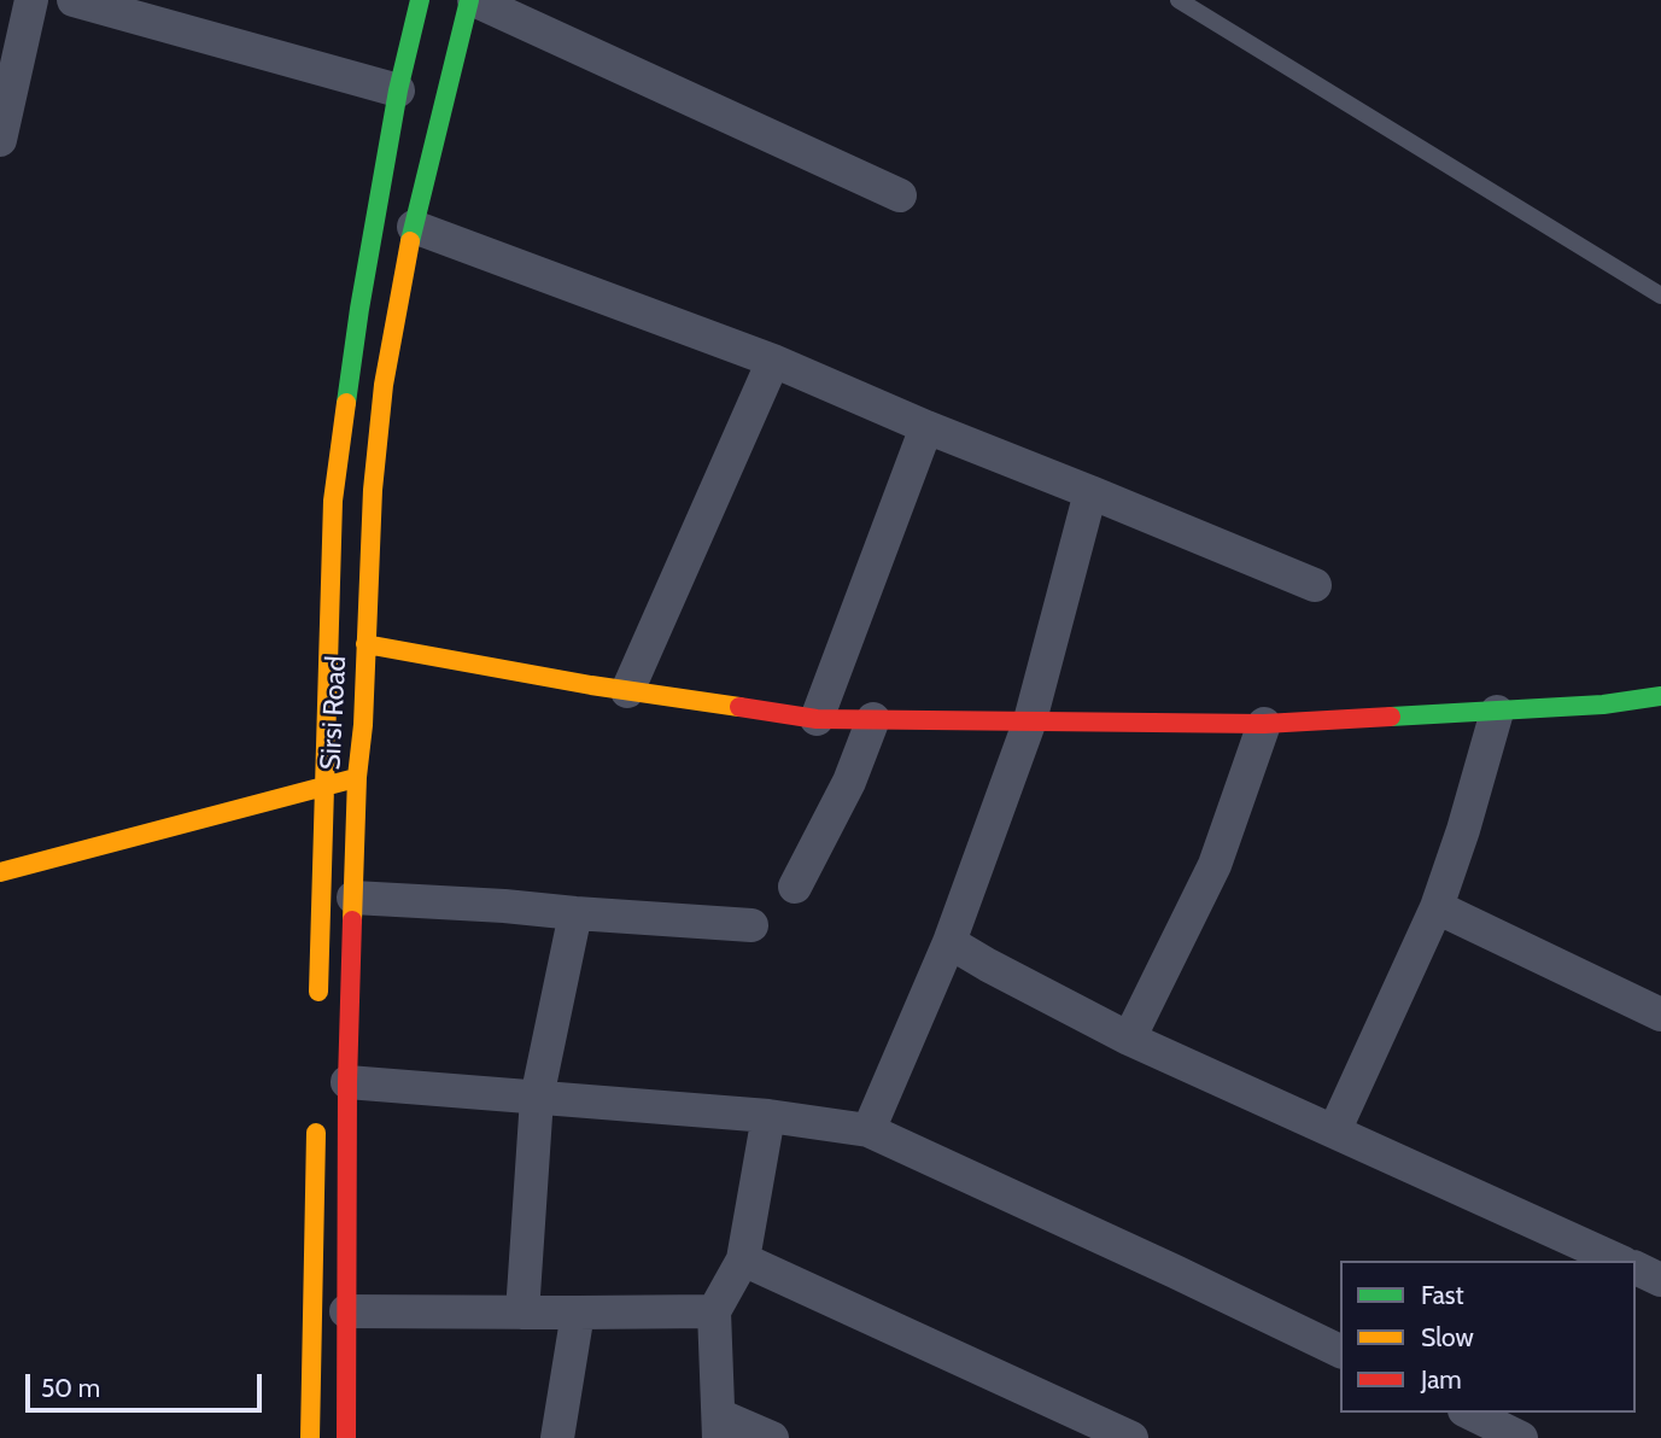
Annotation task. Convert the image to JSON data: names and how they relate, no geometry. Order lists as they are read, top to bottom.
{
  "streets": {
    "main road": ["Sirsi Road"]
  },
  "legend": ["Fast", "Slow", "Jam"],
  "scale_bar": "50 m"
}
